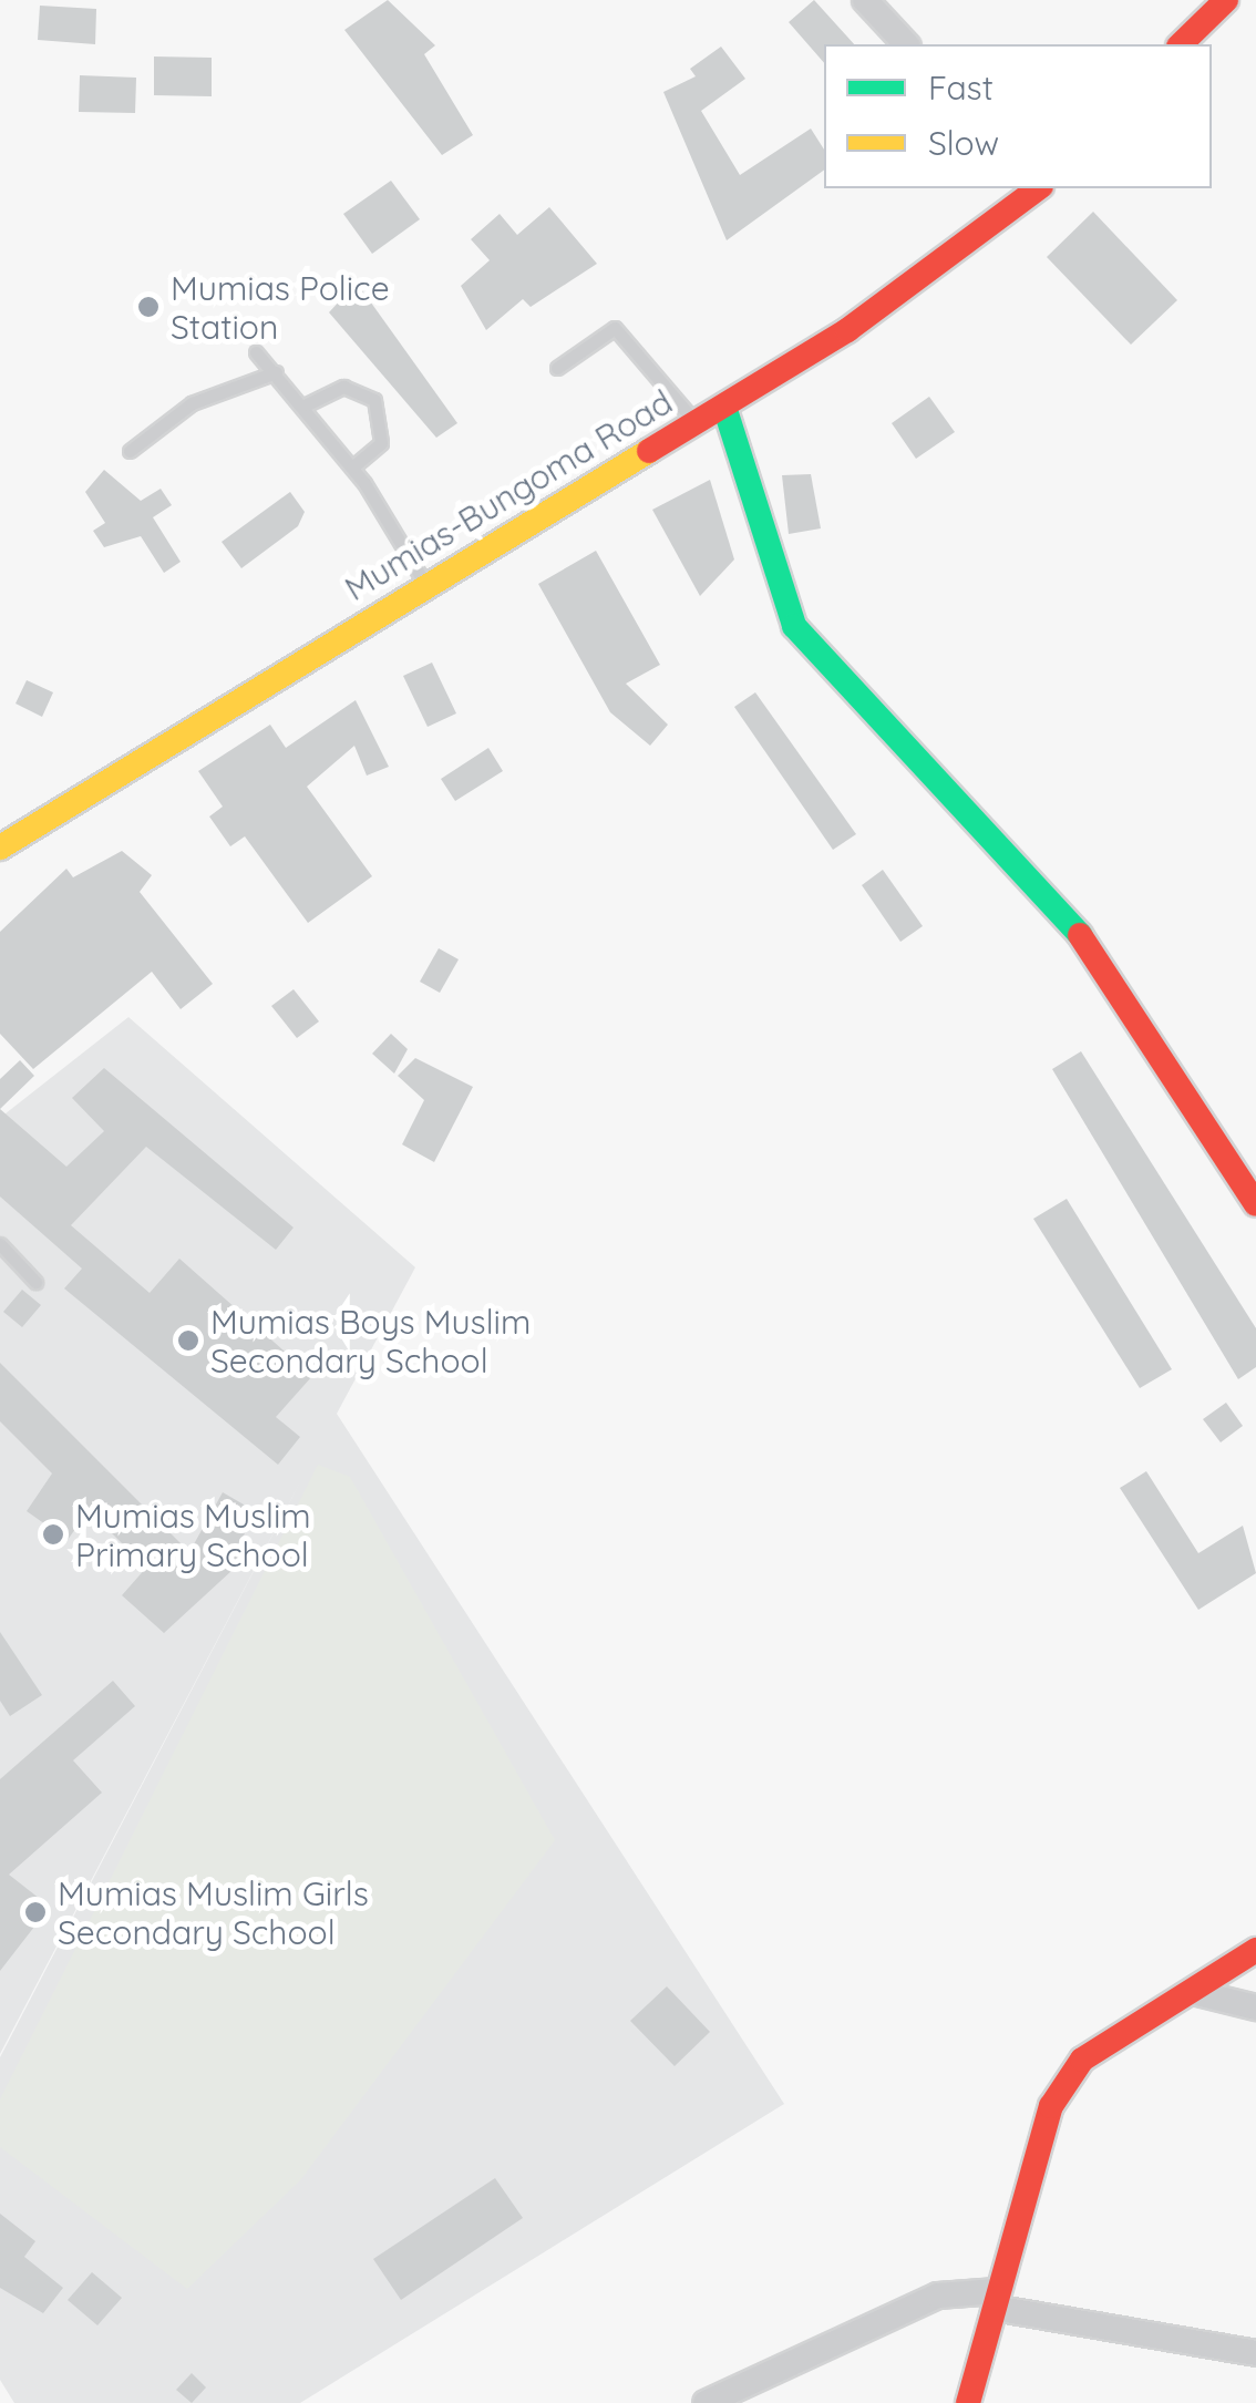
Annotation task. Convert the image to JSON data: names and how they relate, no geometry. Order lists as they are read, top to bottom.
{
  "streets": {
    "street": ["Mumias-Bungoma Road"]
  },
  "places": [
    "Mumias Police Station",
    "Mumias Boys Muslim Secondary School",
    "Mumias Muslim Primary School",
    "Mumias Muslim Girls Secondary School"
  ],
  "legend": ["Fast", "Slow"]
}
